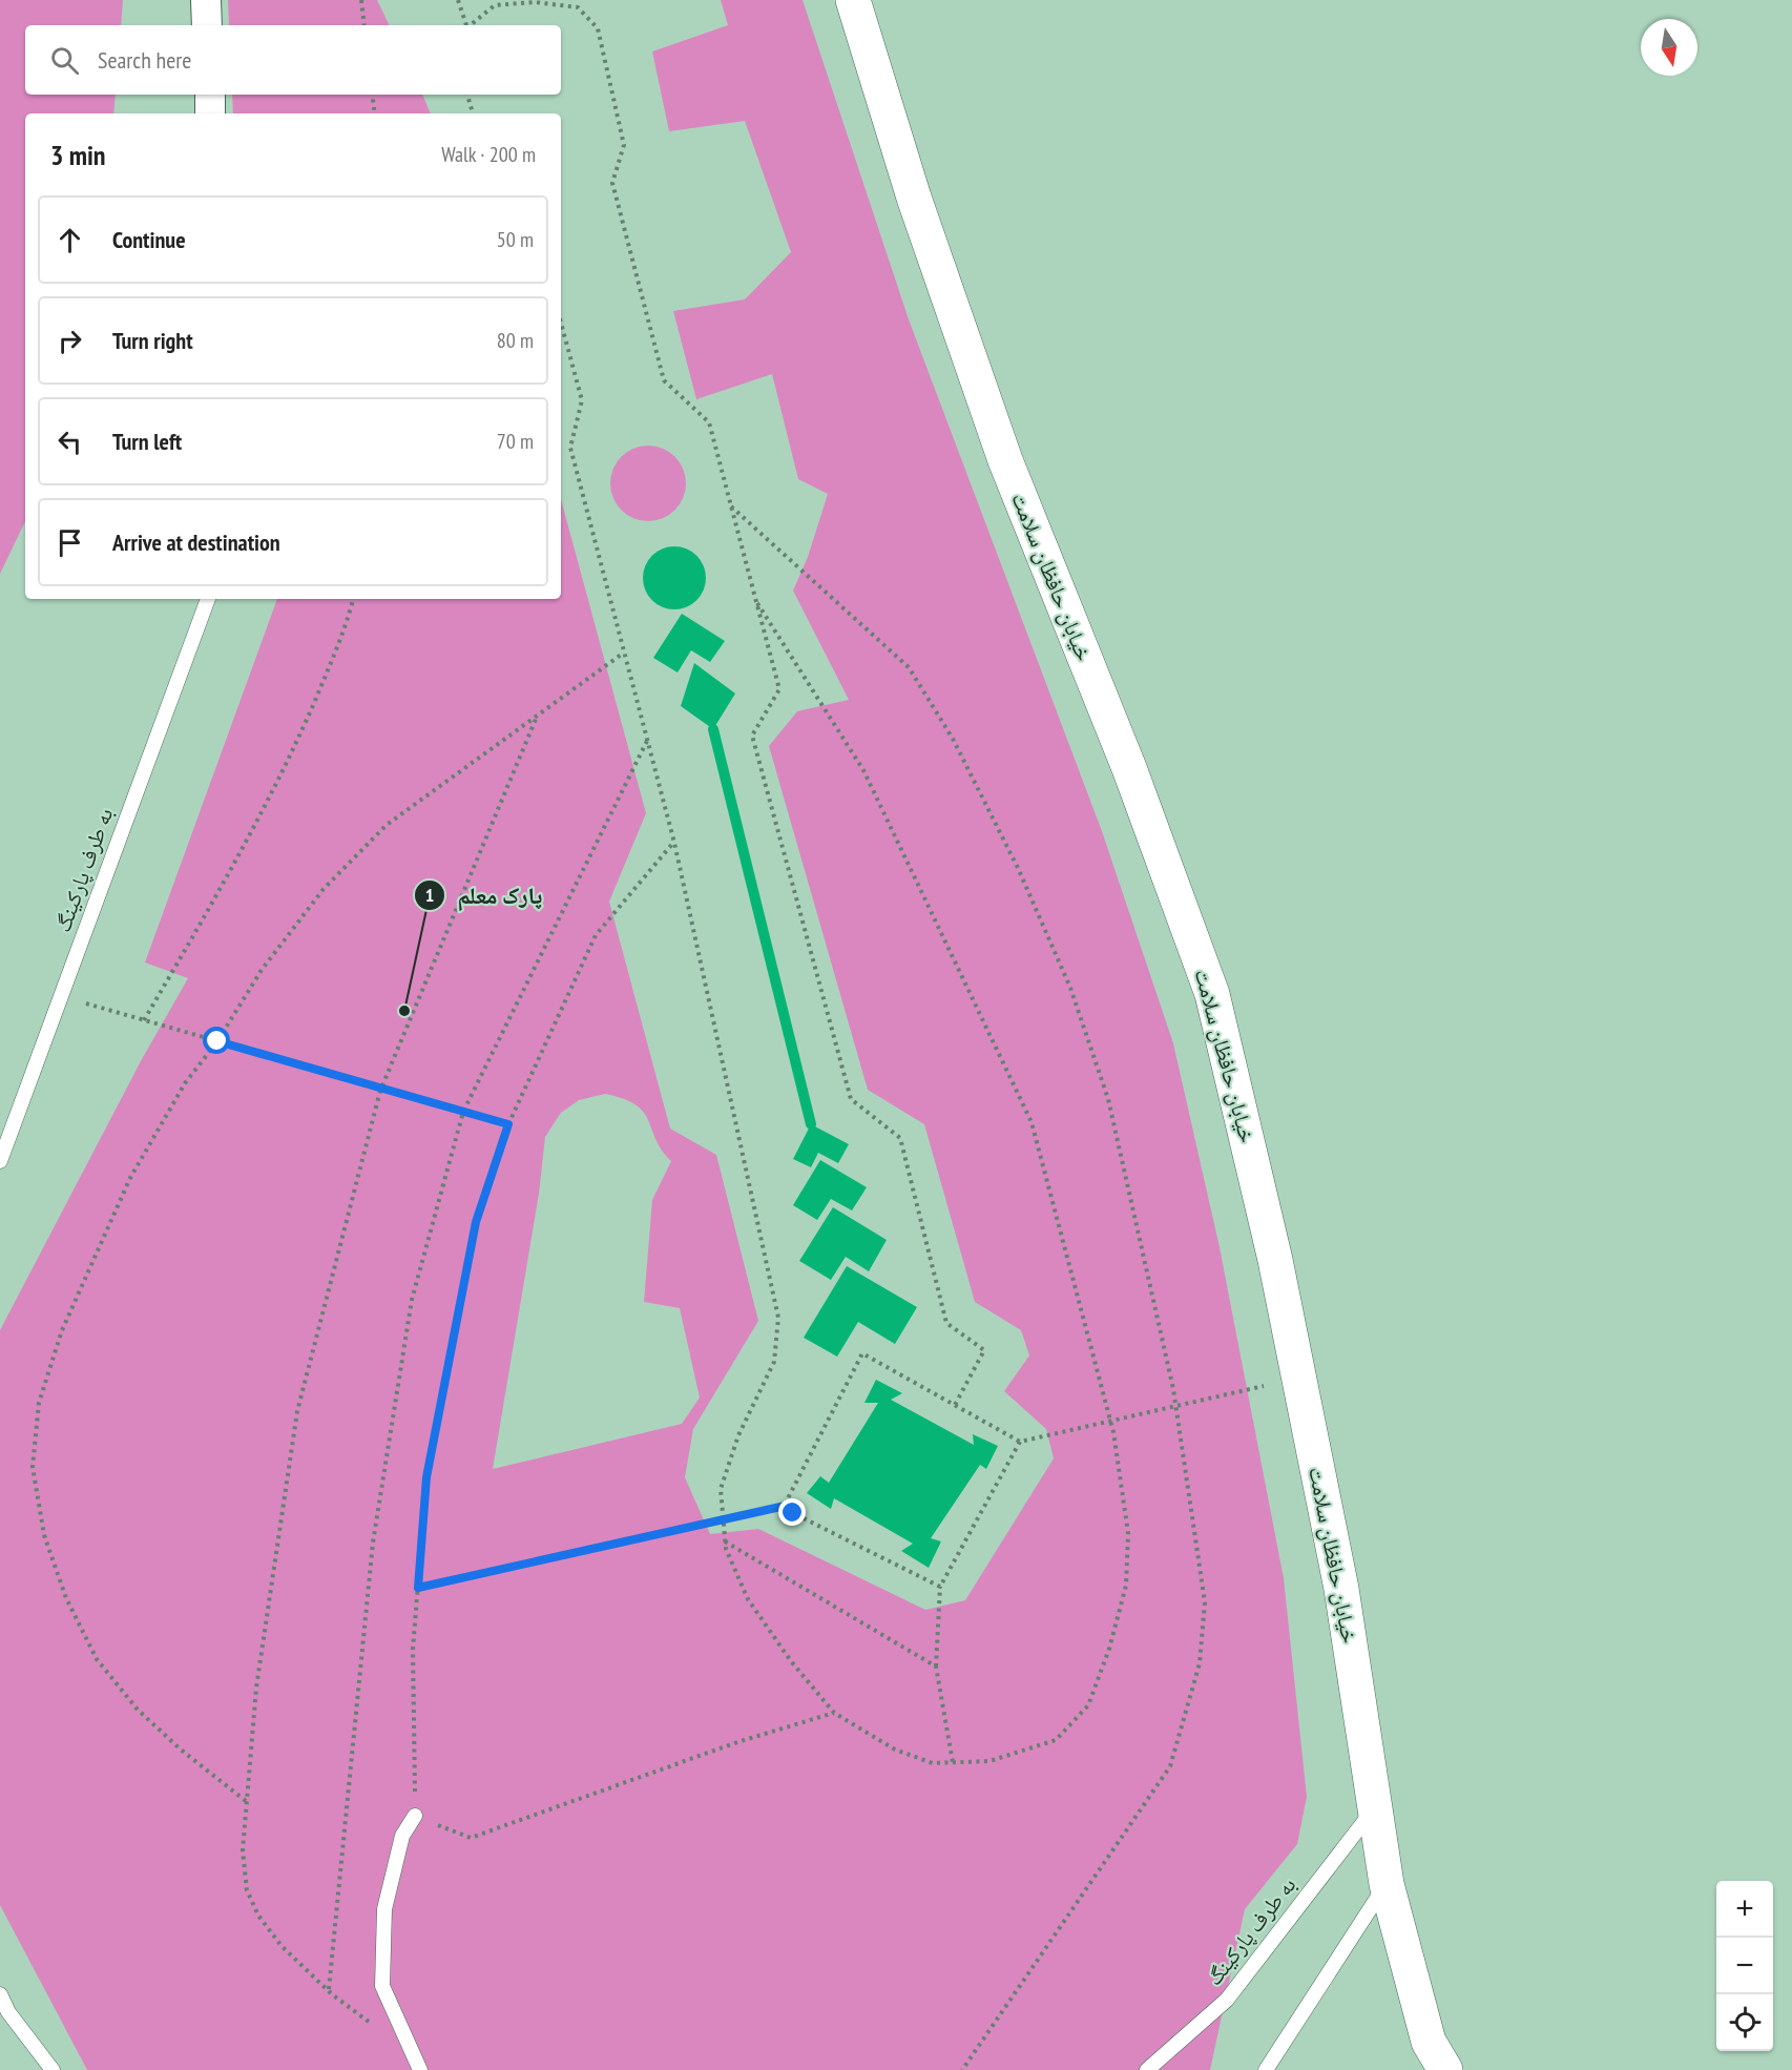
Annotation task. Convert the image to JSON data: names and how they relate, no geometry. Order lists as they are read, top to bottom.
{
  "streets": {
    "street": ["خیابان حافظان سلامت"],
    "lane": ["به طرف پارکینگ"]
  },
  "crossings": [
    ["خیابان حافظان سلامت", "به طرف پارکینگ"]
  ],
  "places": ["پارک معلم"],
  "north": "bottom",
  "page": {
    "search": "Search here",
    "heading": ["3 min", "Walk · 200 m"],
    "list": [
      ["Continue", "50 m"],
      ["Turn right", "80 m"],
      ["Turn left", "70 m"],
      "Arrive at destination"
    ],
    "map_buttons": ["+", "−"]
  }
}
